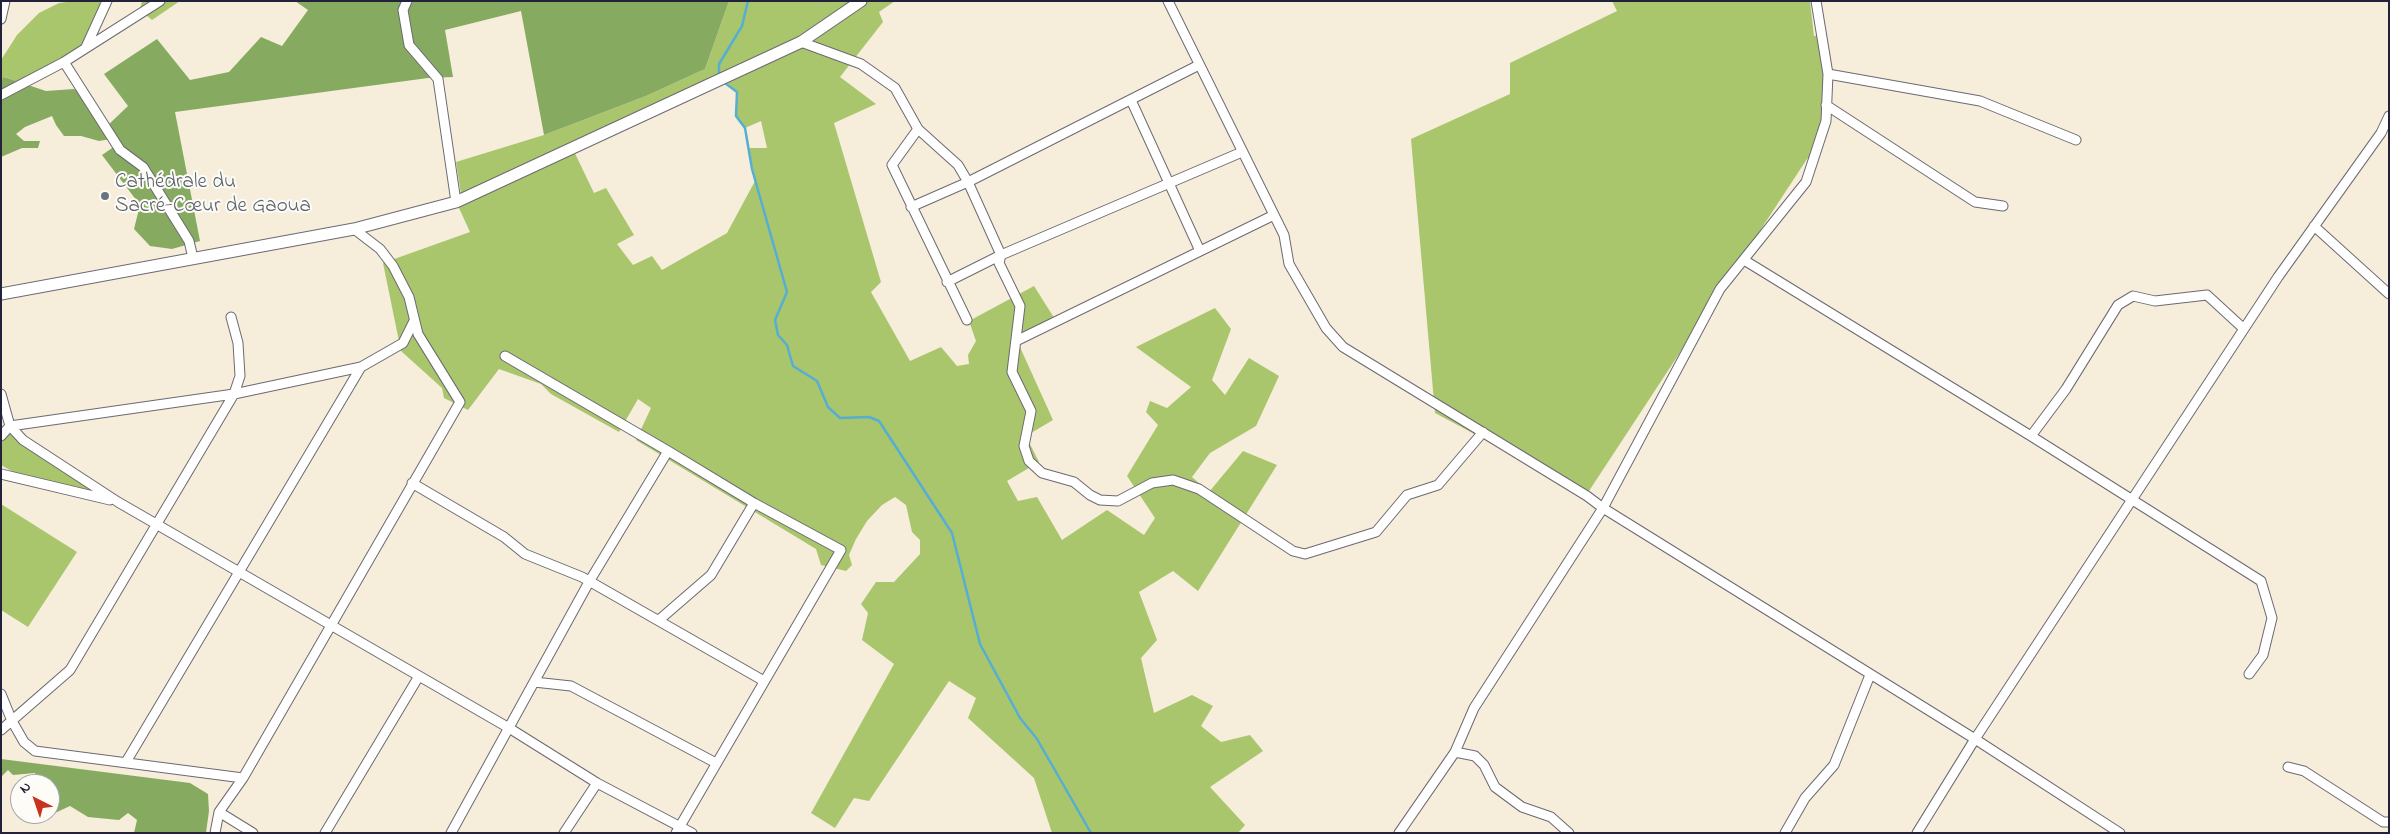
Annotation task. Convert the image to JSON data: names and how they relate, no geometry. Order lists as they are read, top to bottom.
{
  "places": ["Cathédrale du Sacré-Cœur de Gaoua"],
  "north": "top left"
}
